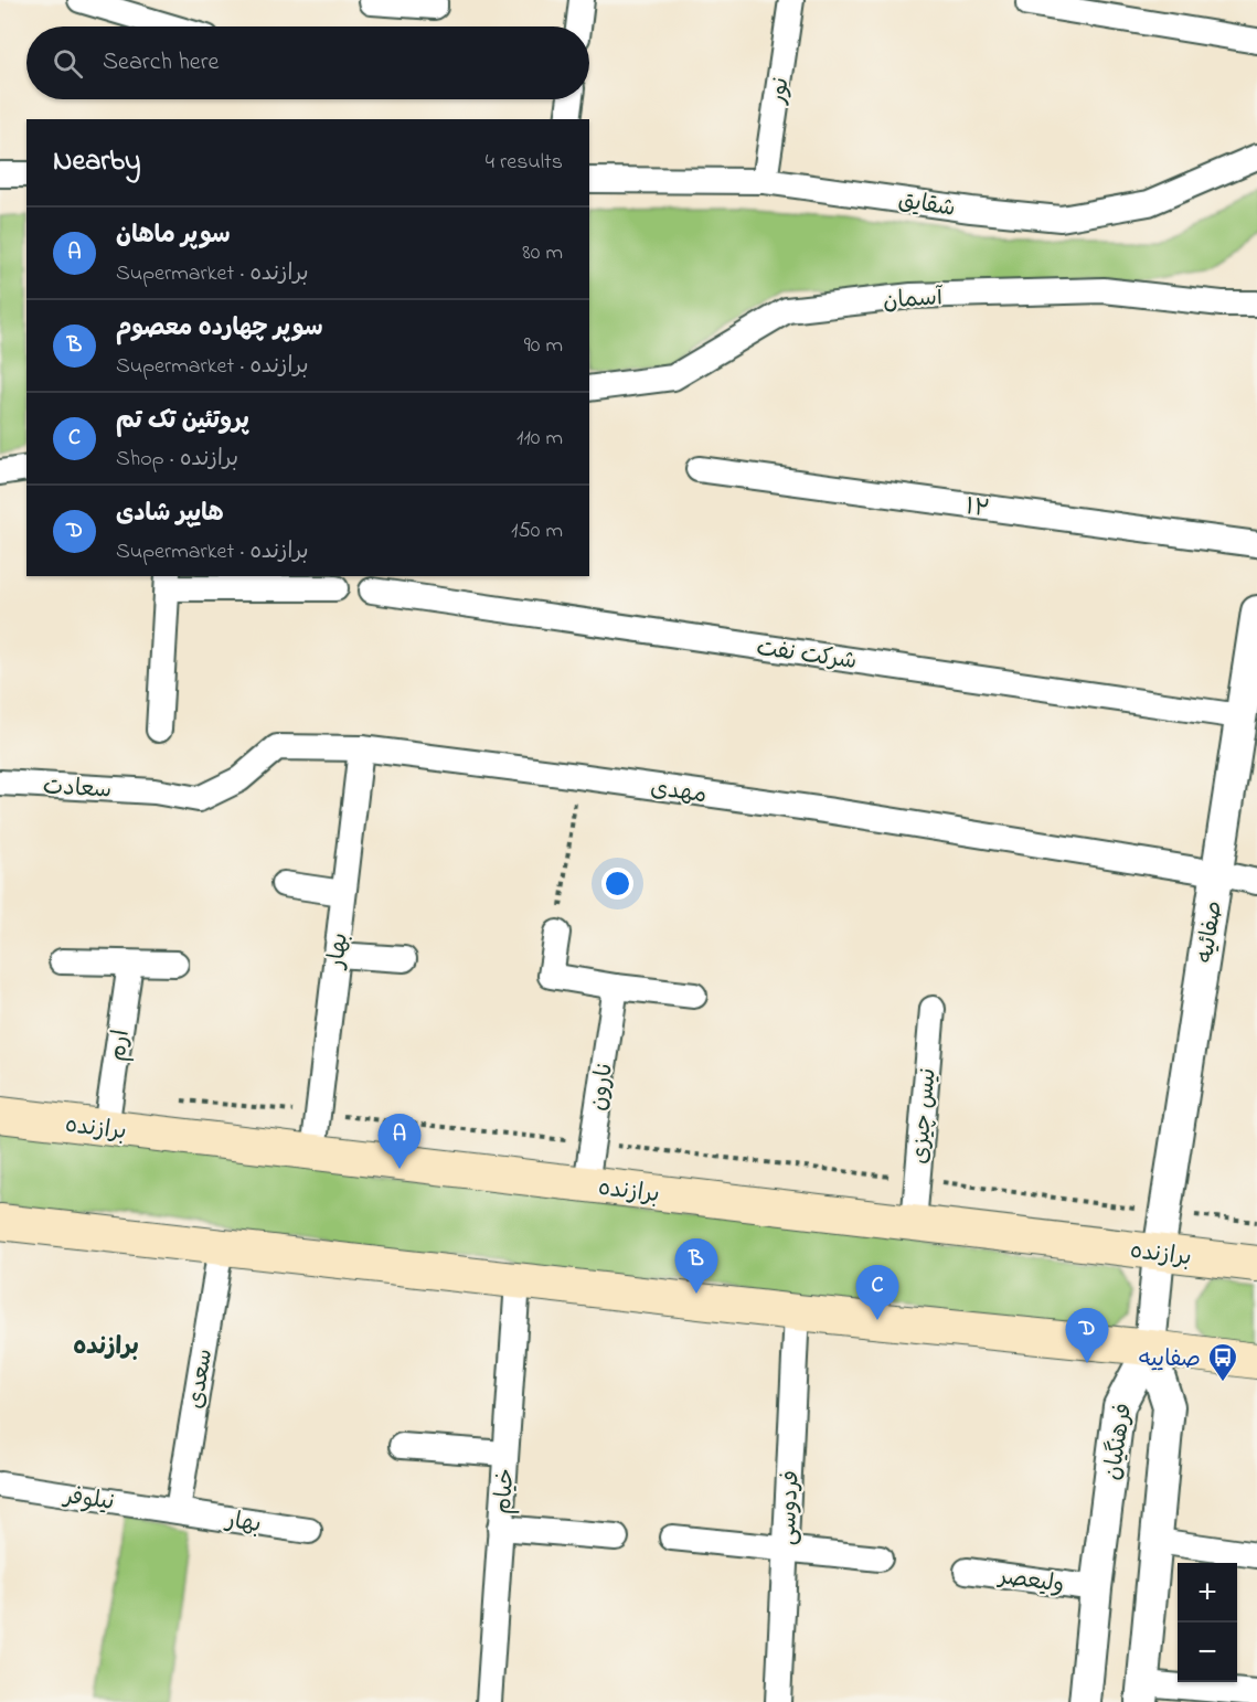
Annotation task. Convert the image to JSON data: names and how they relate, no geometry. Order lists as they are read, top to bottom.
{
  "streets": {
    "main road": ["برازنده"],
    "street": [
      "نور",
      "شقایق",
      "آسمان",
      "۱۲",
      "شرکت نفت",
      "سعادت",
      "مهدی",
      "صفائیه",
      "بهار",
      "ارم",
      "نارون",
      "نیس چیزی",
      "سعدی",
      "فرهنگیان",
      "خیام",
      "نیلوفر",
      "فردوسی",
      "ولیعصر"
    ]
  },
  "crossings": [
    ["نور", "شقایق"],
    ["شرکت نفت", "صفائیه"],
    ["سعادت", "مهدی"],
    ["مهدی", "صفائیه"],
    ["مهدی", "بهار"],
    ["صفائیه", "برازنده"],
    ["صفائیه", "فرهنگیان"],
    ["بهار", "برازنده"],
    ["بهار", "سعدی"],
    ["بهار", "نیلوفر"],
    ["ارم", "برازنده"],
    ["نارون", "برازنده"],
    ["نیس چیزی", "برازنده"],
    ["سعدی", "نیلوفر"],
    ["فرهنگیان", "ولیعصر"]
  ],
  "districts": ["برازنده"],
  "places": {
    "bus stop": ["صفاییه"]
  },
  "page": {
    "search": "Search here",
    "heading": ["Nearby", "4 results"],
    "list": [
      {
        "mark": "A",
        "name": "سوپر ماهان",
        "note": "Supermarket · برازنده",
        "value": "80 m"
      },
      {
        "mark": "B",
        "name": "سوپر چهارده معصوم",
        "note": "Supermarket · برازنده",
        "value": "90 m"
      },
      {
        "mark": "C",
        "name": "پروتئین تک تم",
        "note": "Shop · برازنده",
        "value": "110 m"
      },
      {
        "mark": "D",
        "name": "هایپر شادی",
        "note": "Supermarket · برازنده",
        "value": "150 m"
      }
    ],
    "pins": [
      "A",
      "B",
      "C",
      "D"
    ],
    "map_buttons": ["+", "−"]
  }
}
